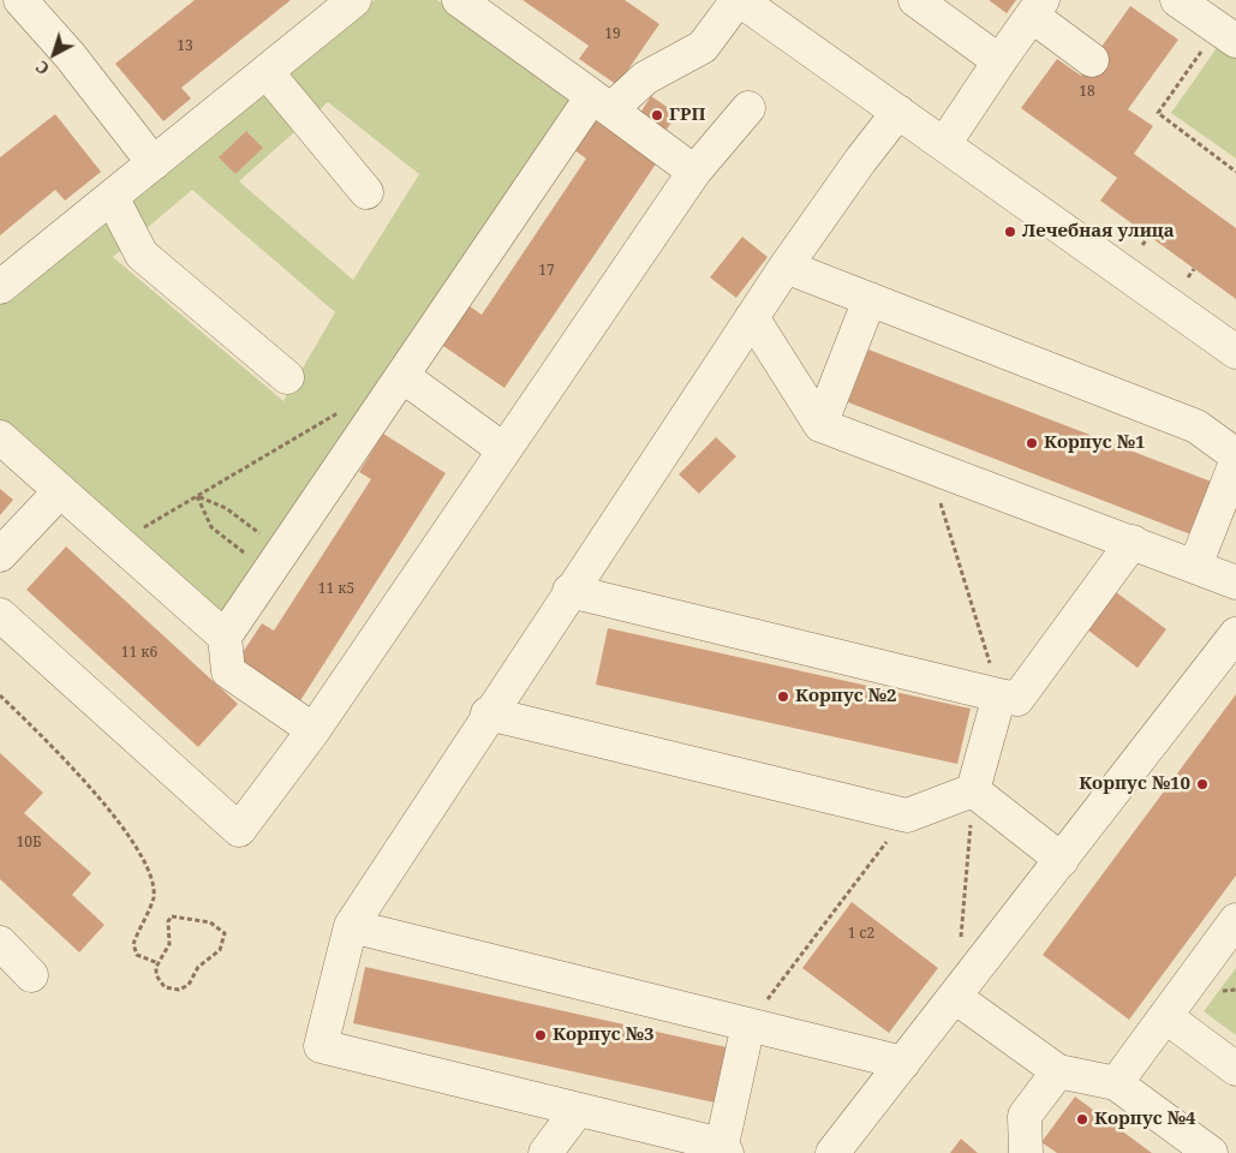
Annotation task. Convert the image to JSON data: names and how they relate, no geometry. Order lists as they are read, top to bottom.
{
  "places": [
    "ГРП",
    "Лечебная улица",
    "Корпус №1",
    "Корпус №2",
    "Корпус №10",
    "Корпус №3",
    "Корпус №4"
  ],
  "house_numbers": [
    "19",
    "13",
    "18",
    "17",
    "11 к5",
    "11 к6",
    "10Б",
    "1 с2"
  ],
  "north": "bottom left"
}
